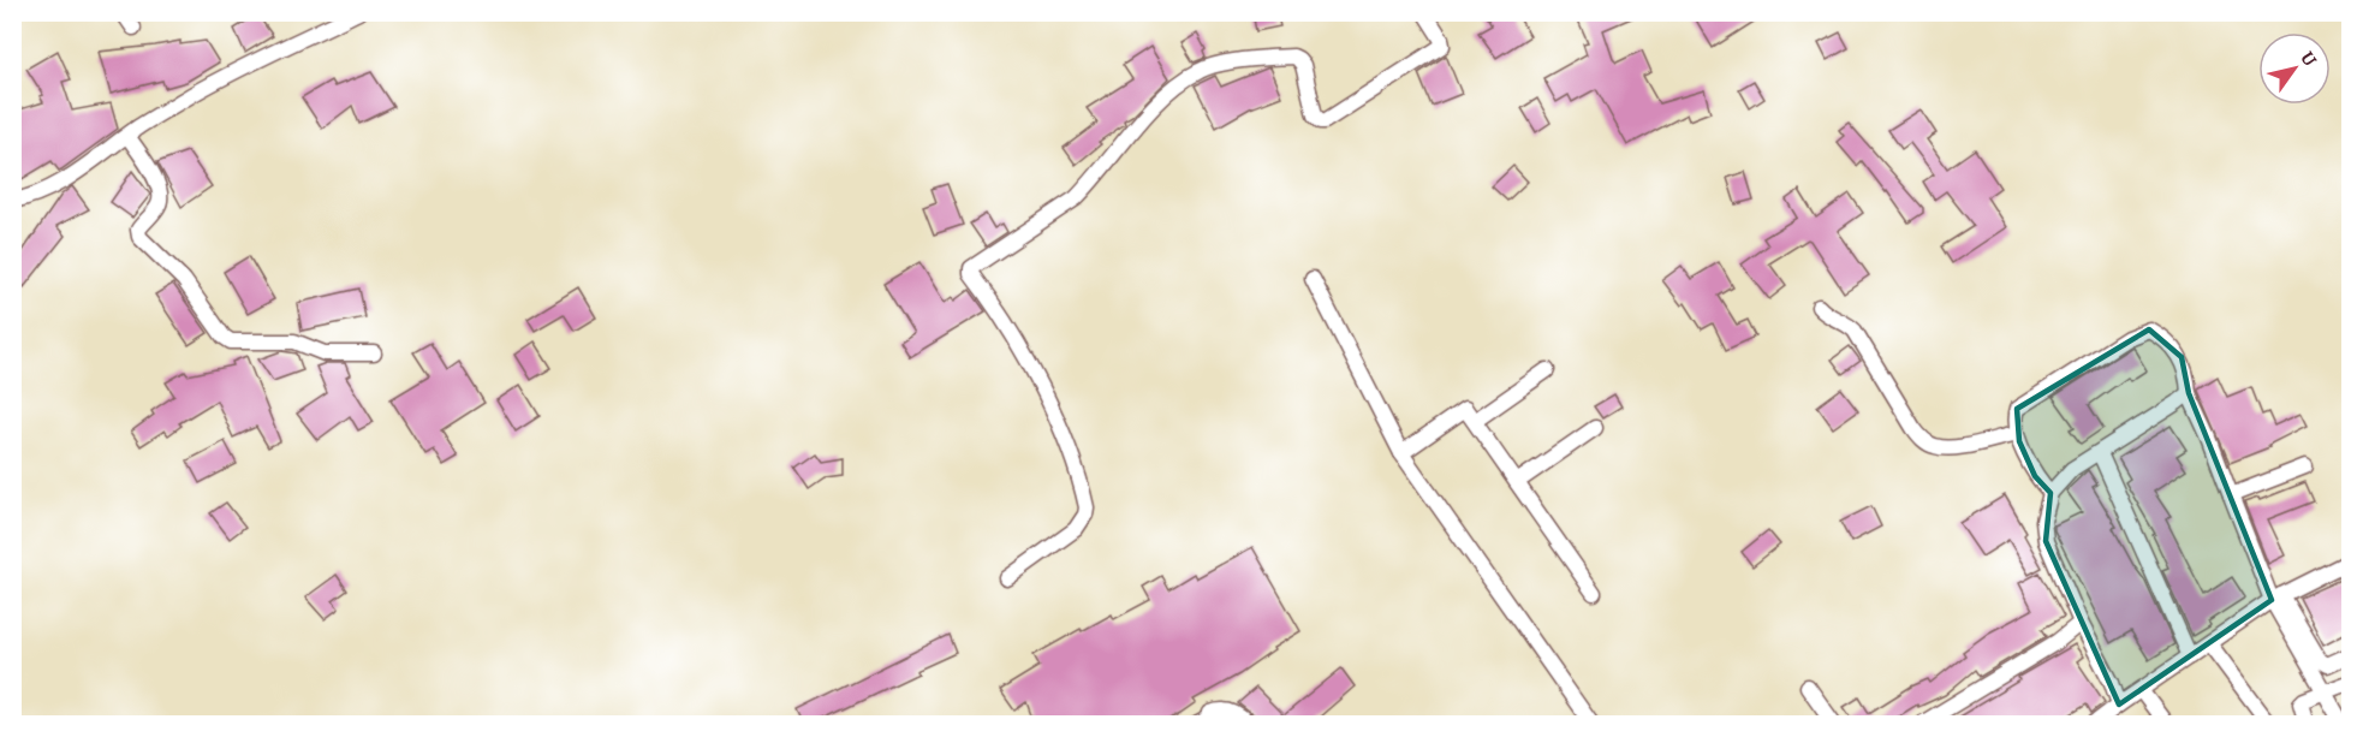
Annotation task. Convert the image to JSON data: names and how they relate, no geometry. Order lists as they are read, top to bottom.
{
  "north": "top right"
}
